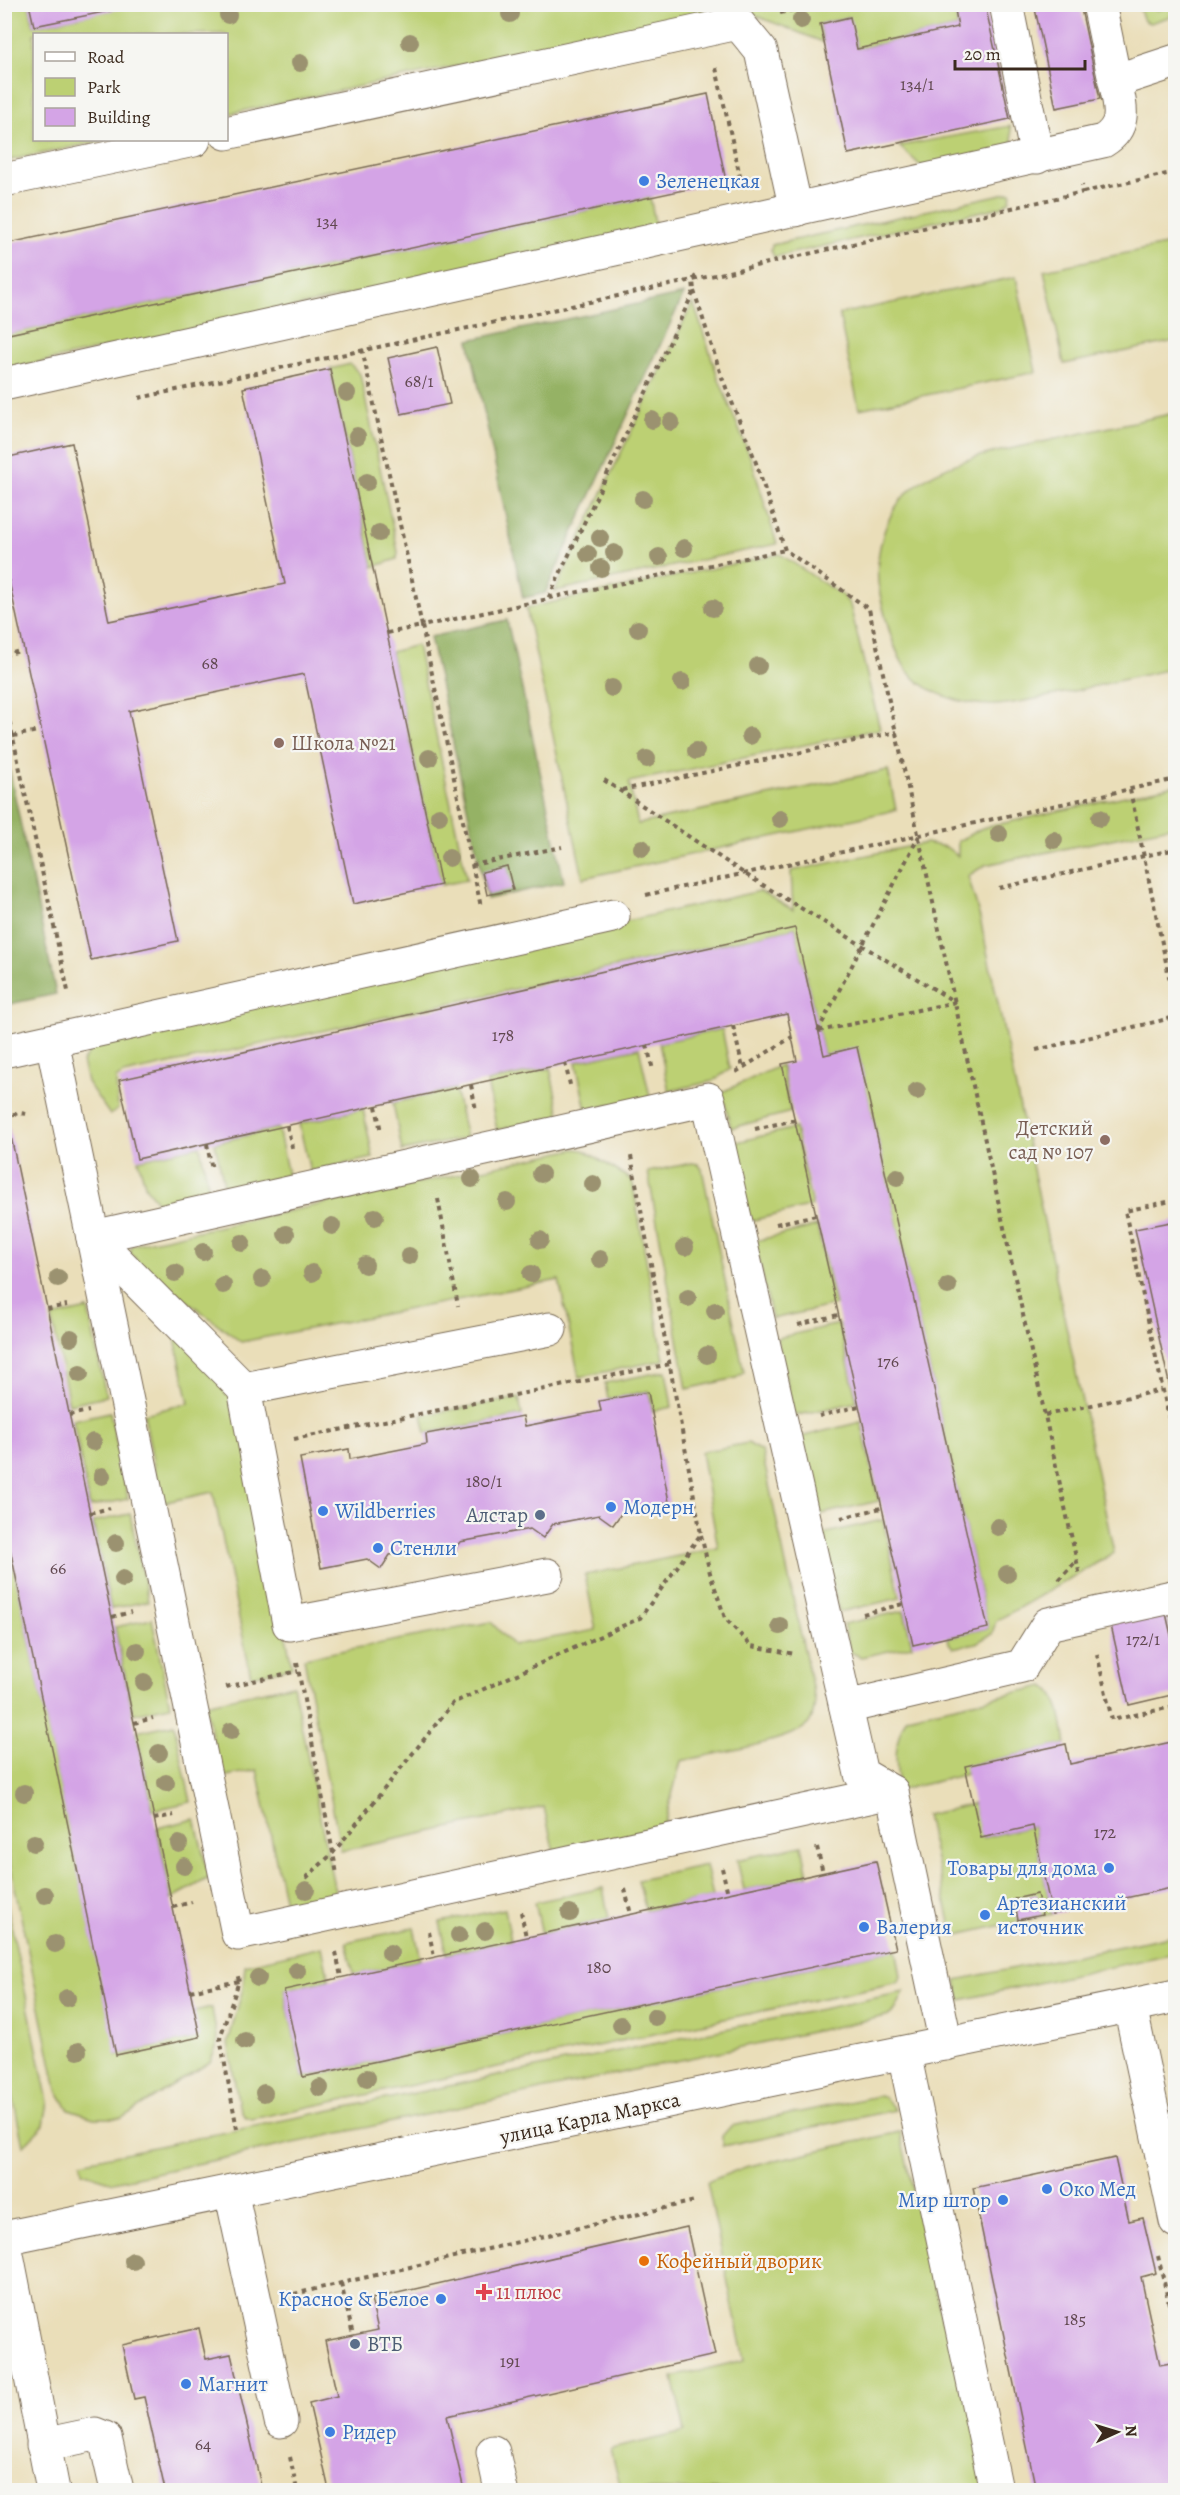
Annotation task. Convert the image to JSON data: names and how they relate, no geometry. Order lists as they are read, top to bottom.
{
  "streets": {
    "street": ["улица Карла Маркса"]
  },
  "places": {
    "other": [
      "Зеленецкая",
      "Школа №21",
      "Детский сад № 107",
      "Модерн",
      "Wildberries",
      "Алстар",
      "Стенли",
      "Товары для дома",
      "Артезианский источник",
      "Валерия",
      "Око Мед",
      "Мир штор",
      "Кофейный дворик",
      "Красное & Белое",
      "ВТБ",
      "Магнит",
      "Ридер"
    ],
    "health": ["11 плюс"]
  },
  "house_numbers": [
    "134/1",
    "134",
    "68/1",
    "68",
    "178",
    "176",
    "180/1",
    "66",
    "172/1",
    "172",
    "180",
    "185",
    "191",
    "64"
  ],
  "legend": ["Road", "Park", "Building"],
  "scale_bar": "20 m",
  "north": "right"
}
